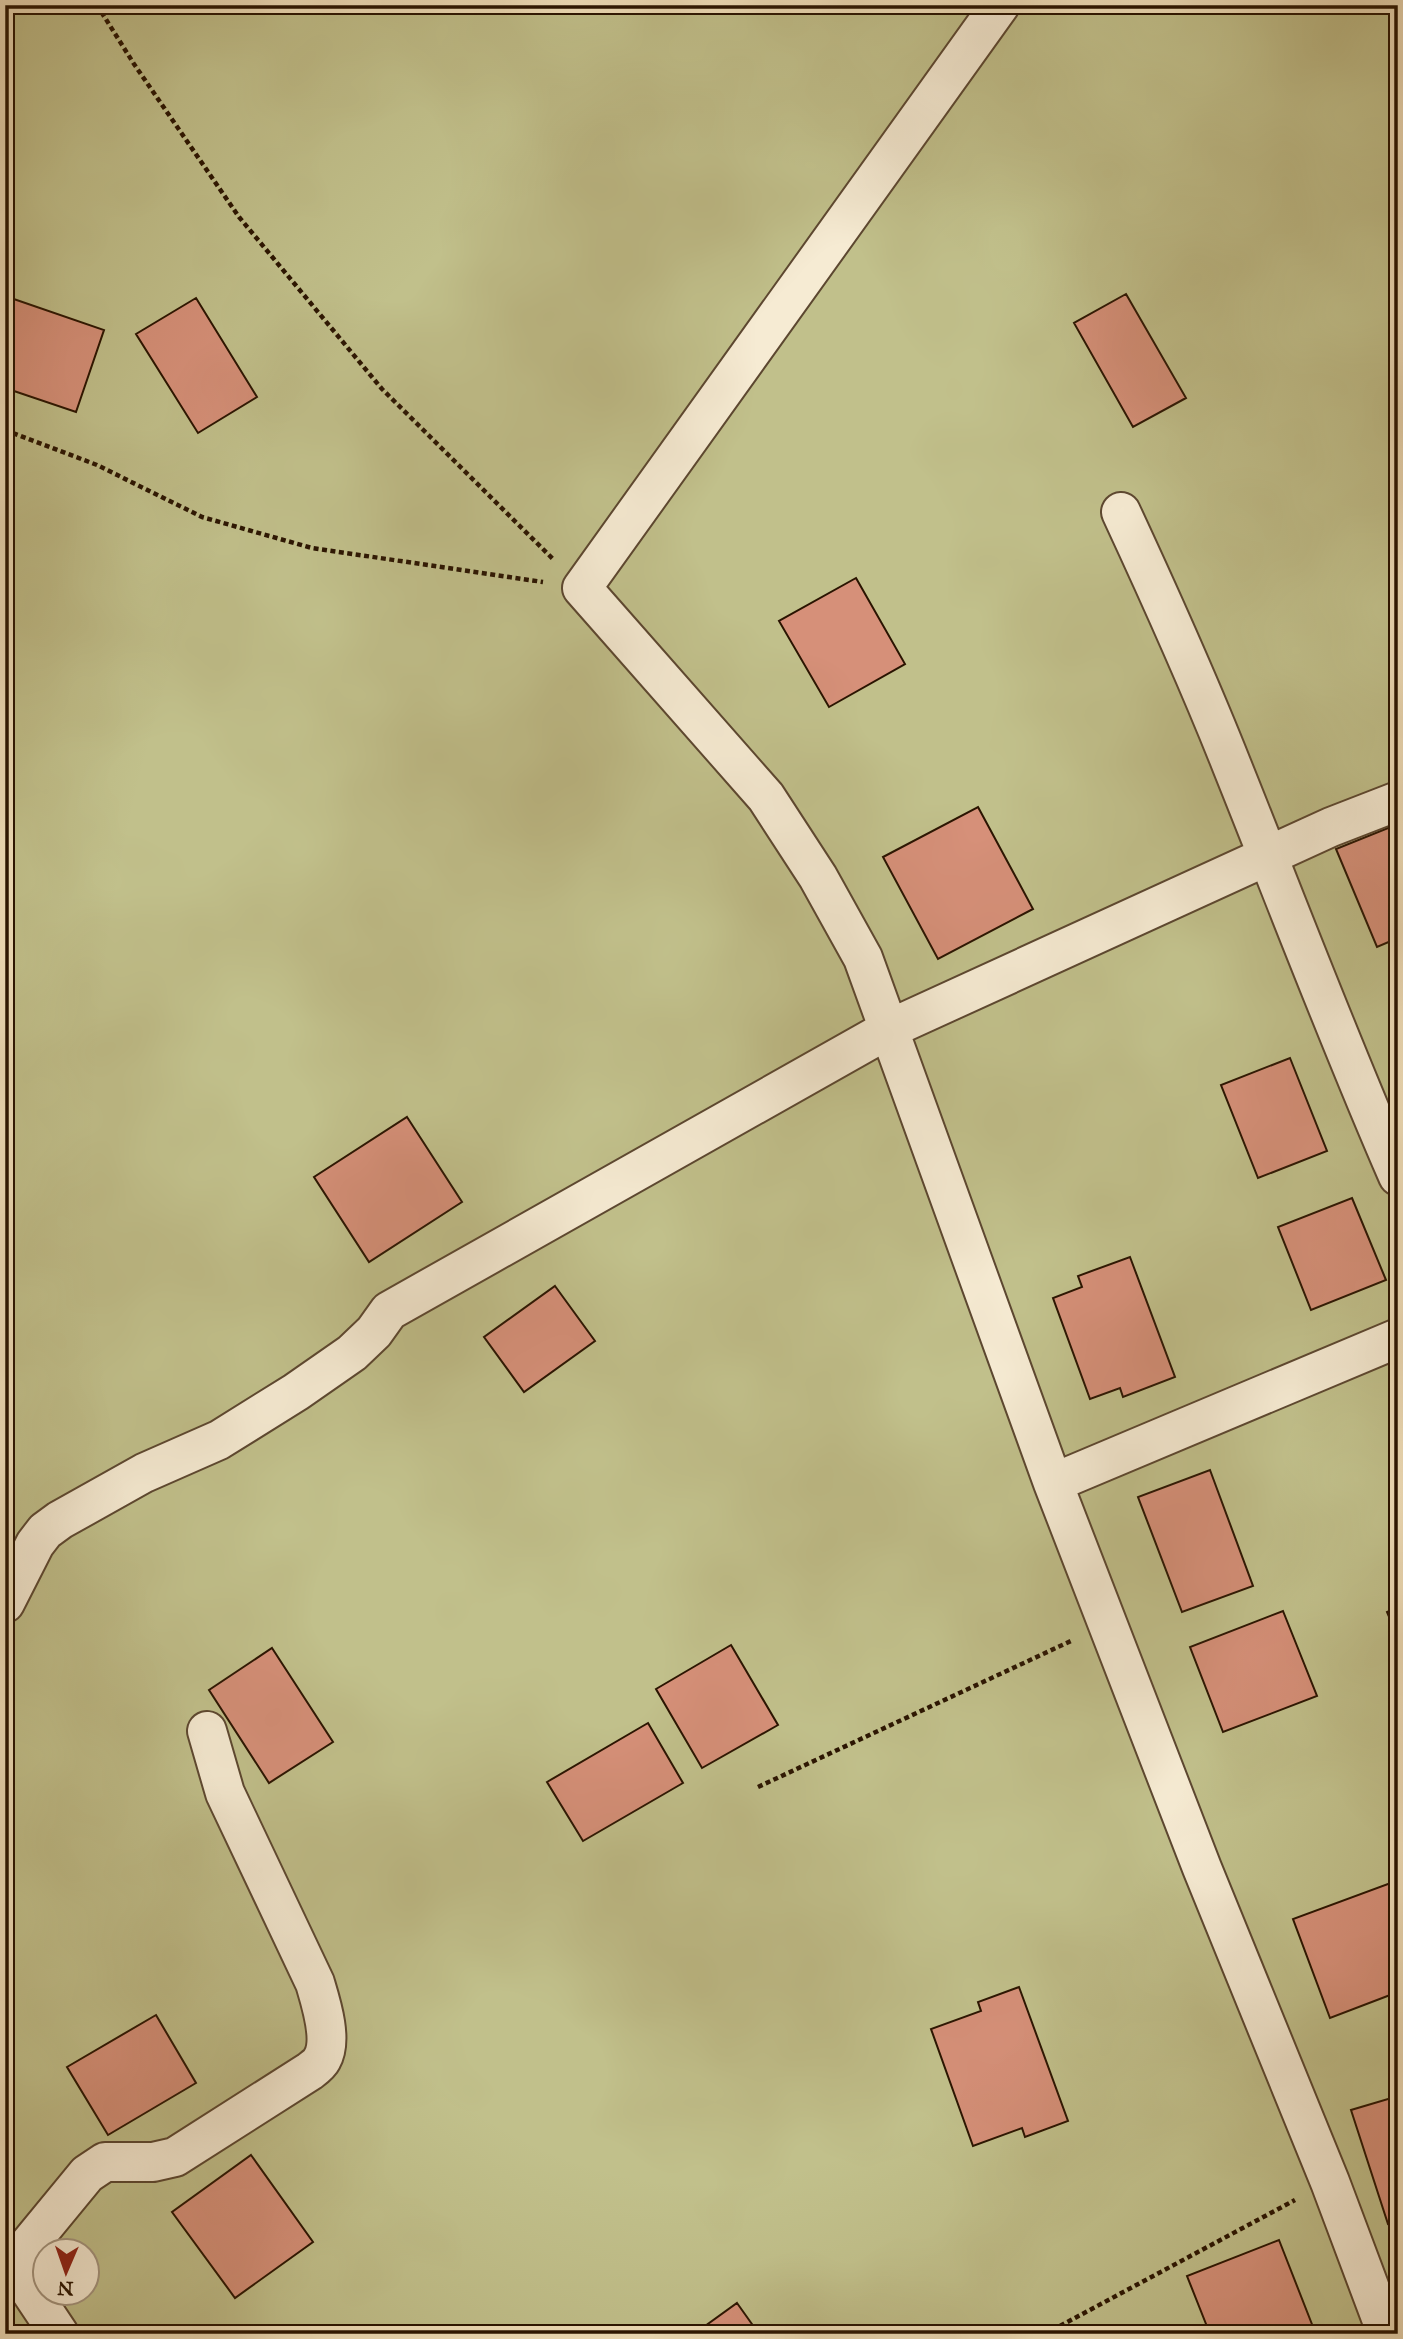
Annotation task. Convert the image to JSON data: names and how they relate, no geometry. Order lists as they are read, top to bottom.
{
  "north": "bottom"
}
